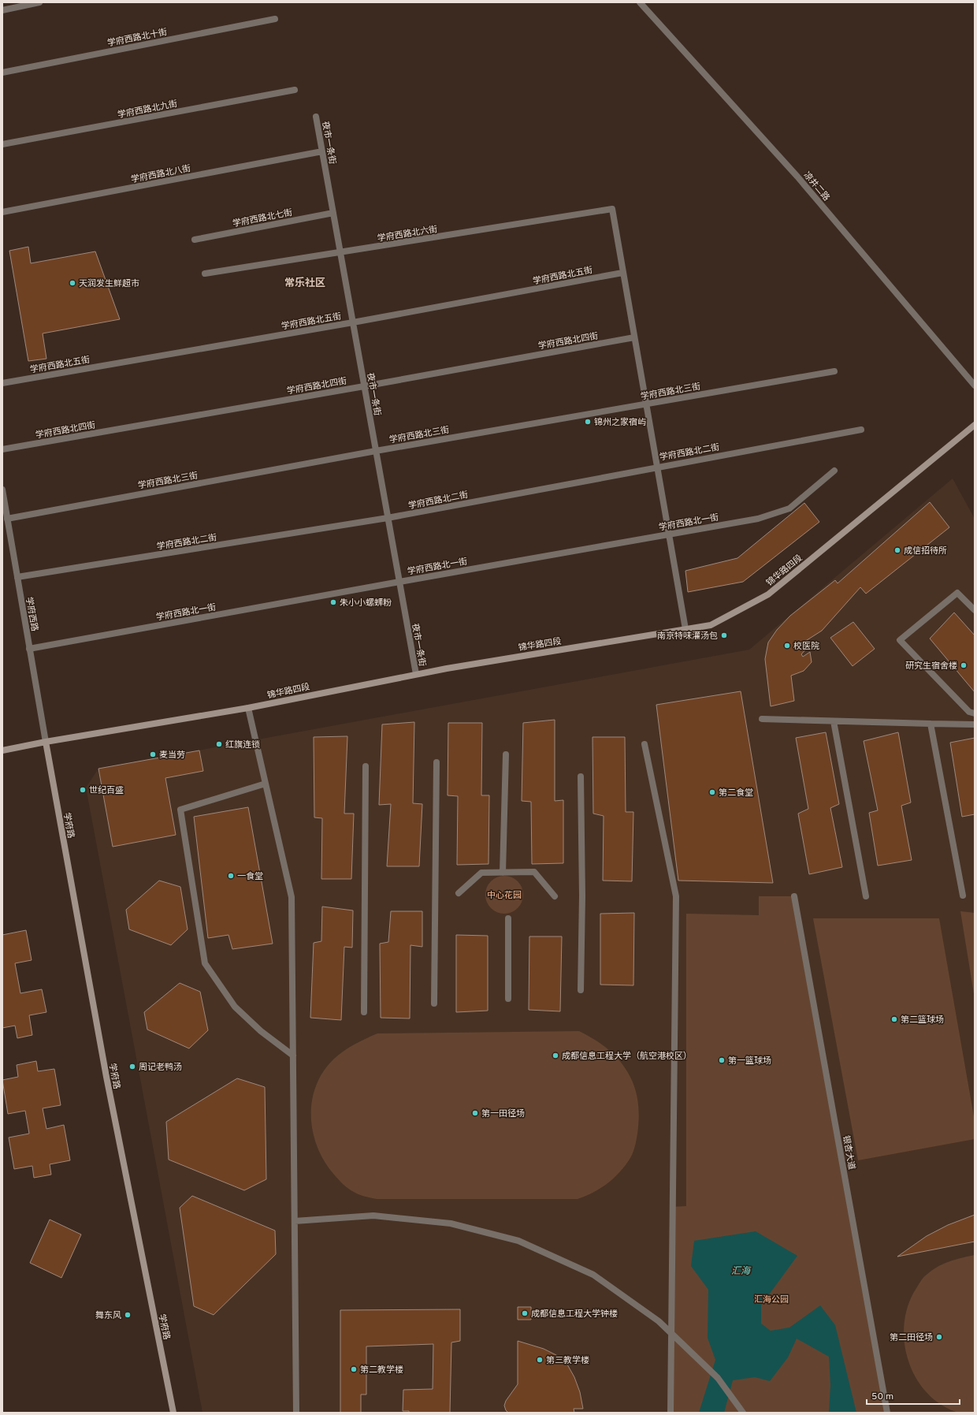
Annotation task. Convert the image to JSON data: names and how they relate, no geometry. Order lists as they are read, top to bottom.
{
  "streets": {
    "main road": ["锦华路四段", "学府路"],
    "street": [
      "学府西路北十街",
      "学府西路北九街",
      "夜市一条街",
      "学府西路北八街",
      "凉井二路",
      "学府西路北七街",
      "学府西路北六街",
      "学府西路北五街",
      "学府西路北四街",
      "学府西路北三街",
      "学府西路北二街",
      "学府西路北一街",
      "学府西路",
      "银杏大道"
    ]
  },
  "crossings": [
    ["夜市一条街", "学府西路北八街"],
    ["夜市一条街", "学府西路北七街"],
    ["夜市一条街", "学府西路北六街"],
    ["夜市一条街", "学府西路北五街"],
    ["夜市一条街", "学府西路北四街"],
    ["夜市一条街", "学府西路北三街"],
    ["夜市一条街", "学府西路北二街"],
    ["夜市一条街", "学府西路北一街"],
    ["夜市一条街", "锦华路四段"],
    ["学府西路北六街", "学府西路北五街"],
    ["学府西路北三街", "学府西路"],
    ["学府西路北二街", "学府西路"],
    ["学府西路北一街", "学府西路"],
    ["锦华路四段", "学府西路"],
    ["锦华路四段", "学府路"],
    ["学府西路", "学府路"]
  ],
  "districts": ["常乐社区"],
  "water": ["汇海"],
  "parks": ["中心花园", "汇海公园"],
  "places": [
    "天润发生鲜超市",
    "锦州之家·宿屿",
    "成信招待所",
    "朱小小螺蛳粉",
    "南京特味灌汤包",
    "校医院",
    "研究生宿舍楼",
    "红旗连锁",
    "麦当劳",
    "世纪百盛",
    "第二食堂",
    "一食堂",
    "第二篮球场",
    "成都信息工程大学（航空港校区）",
    "第一篮球场",
    "周记老鸭汤",
    "第一田径场",
    "成都信息工程大学钟楼",
    "舞东风",
    "第二田径场",
    "第三教学楼",
    "第二教学楼"
  ],
  "scale_bar": "50 m"
}
